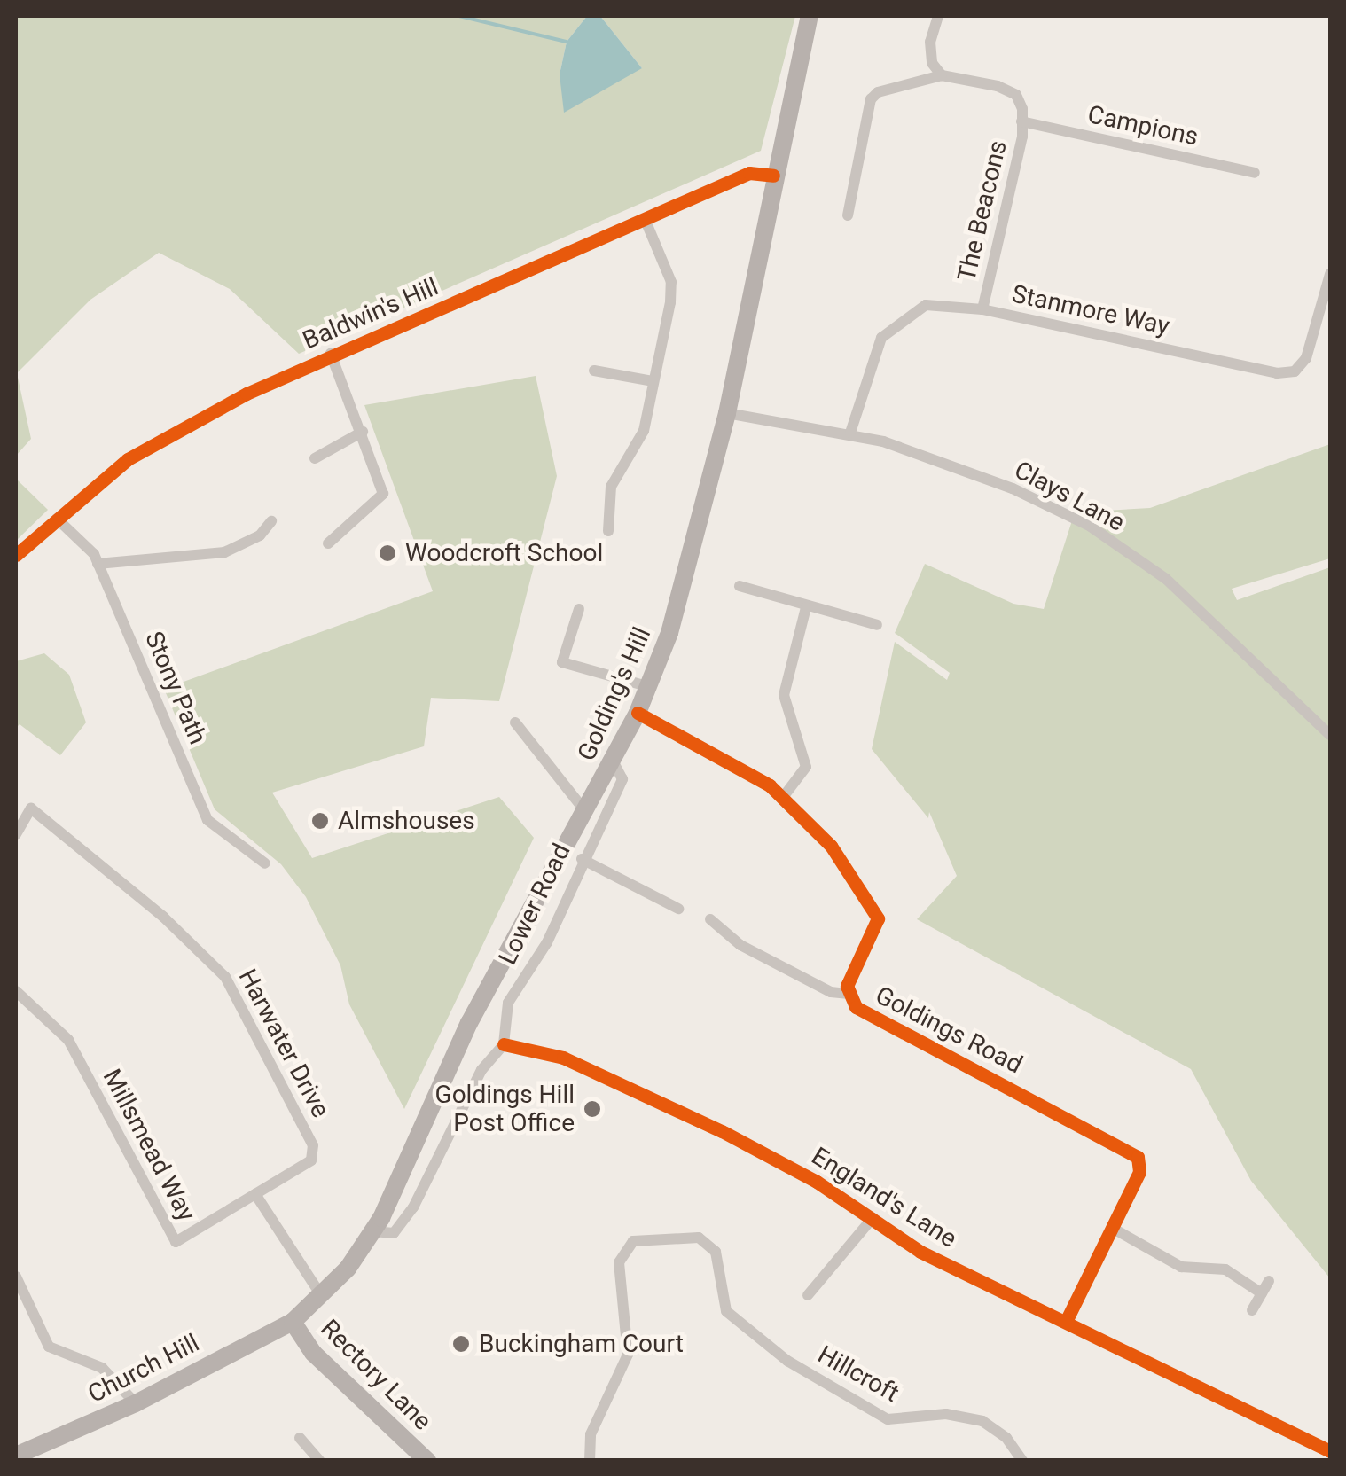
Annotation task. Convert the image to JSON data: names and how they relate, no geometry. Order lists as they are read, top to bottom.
{
  "streets": {
    "main road": ["Golding's Hill", "Church Hill", "Rectory Lane"],
    "street": [
      "Campions",
      "The Beacons",
      "Stanmore Way",
      "Baldwin's Hill",
      "Clays Lane",
      "Stony Path",
      "Lower Road",
      "Goldings Road",
      "Harwater Drive",
      "Millsmead Way",
      "England's Lane",
      "Hillcroft"
    ]
  },
  "crossings": [
    ["Campions", "The Beacons"],
    ["The Beacons", "Stanmore Way"],
    ["Stanmore Way", "Clays Lane"],
    ["Baldwin's Hill", "Stony Path"],
    ["Baldwin's Hill", "Golding's Hill"],
    ["Clays Lane", "Golding's Hill"],
    ["Golding's Hill", "Lower Road"],
    ["Golding's Hill", "Goldings Road"],
    ["Golding's Hill", "Church Hill"],
    ["Golding's Hill", "Rectory Lane"],
    ["Lower Road", "England's Lane"],
    ["Goldings Road", "England's Lane"],
    ["Harwater Drive", "Millsmead Way"],
    ["Church Hill", "Rectory Lane"]
  ],
  "places": [
    "Woodcroft School",
    "Almshouses",
    "Goldings Hill Post Office",
    "Buckingham Court"
  ]
}
